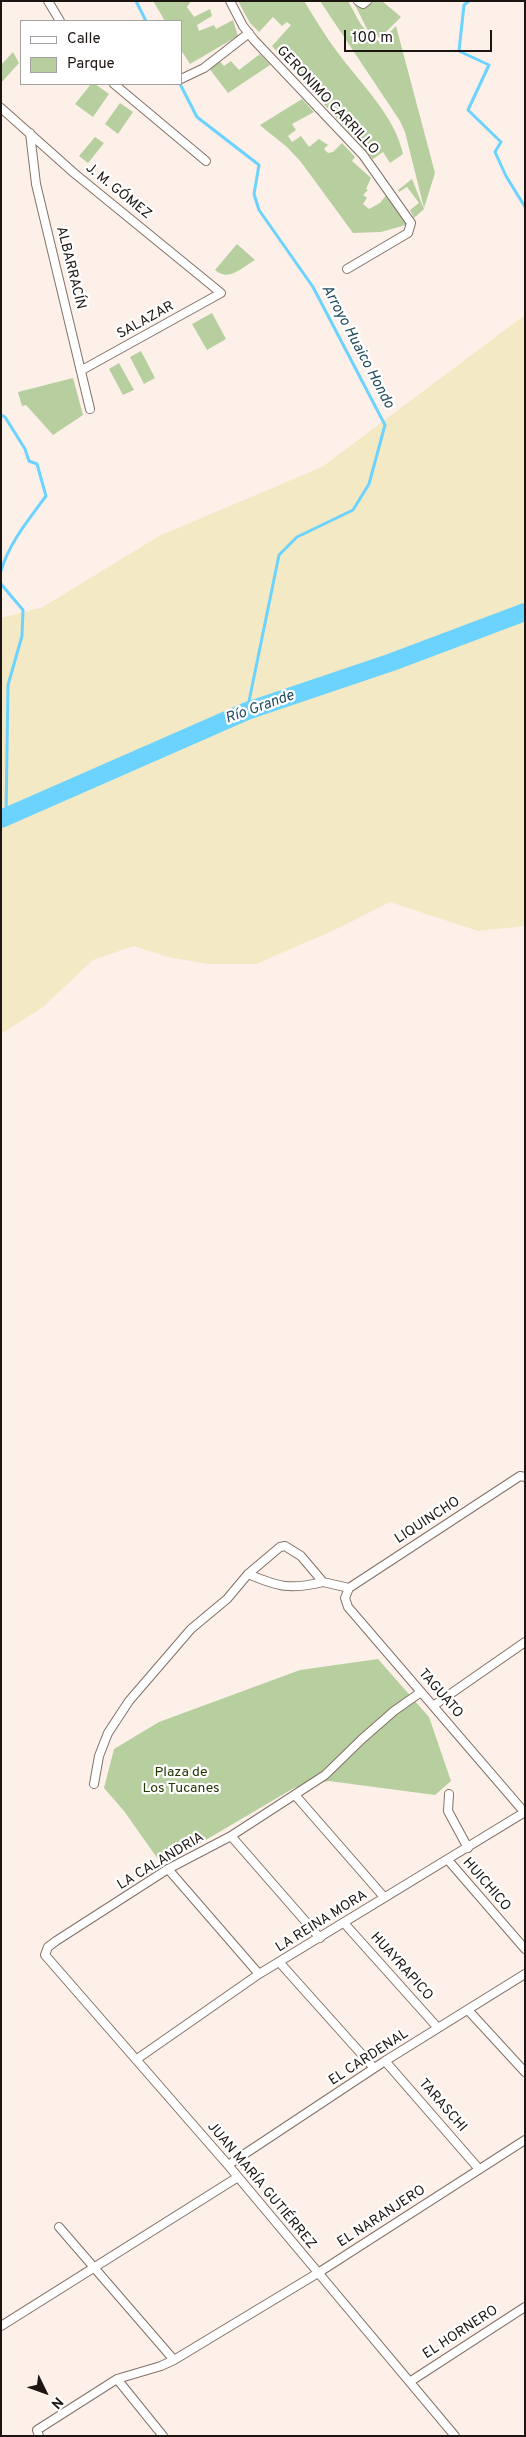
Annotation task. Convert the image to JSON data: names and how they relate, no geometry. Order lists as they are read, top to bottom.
{
  "streets": {
    "street": [
      "GERONIMO CARRILLO",
      "J. M. GÓMEZ",
      "ALBARRACÍN",
      "SALAZAR",
      "LIQUINCHO",
      "TAGUATO",
      "LA CALANDRIA",
      "HUICHICO",
      "LA REINA MORA",
      "HUAYRAPICO",
      "EL CARDENAL",
      "TARASCHI",
      "JUAN MARÍA GUTIÉRREZ",
      "EL NARANJERO",
      "EL HORNERO"
    ]
  },
  "crossings": [
    ["J. M. GÓMEZ", "ALBARRACÍN"],
    ["J. M. GÓMEZ", "SALAZAR"],
    ["ALBARRACÍN", "SALAZAR"],
    ["LIQUINCHO", "TAGUATO"],
    ["TAGUATO", "LA CALANDRIA"],
    ["TAGUATO", "LA REINA MORA"],
    ["LA CALANDRIA", "JUAN MARÍA GUTIÉRREZ"],
    ["HUICHICO", "LA REINA MORA"],
    ["LA REINA MORA", "HUAYRAPICO"],
    ["LA REINA MORA", "JUAN MARÍA GUTIÉRREZ"],
    ["HUAYRAPICO", "EL CARDENAL"],
    ["EL CARDENAL", "TARASCHI"],
    ["EL CARDENAL", "JUAN MARÍA GUTIÉRREZ"],
    ["TARASCHI", "EL NARANJERO"],
    ["JUAN MARÍA GUTIÉRREZ", "EL NARANJERO"],
    ["JUAN MARÍA GUTIÉRREZ", "EL HORNERO"]
  ],
  "water": ["Arroyo Huaico Hondo", "Río Grande"],
  "parks": ["Plaza de Los Tucanes"],
  "legend": ["Calle", "Parque"],
  "scale_bar": "100 m",
  "north": "bottom right"
}
